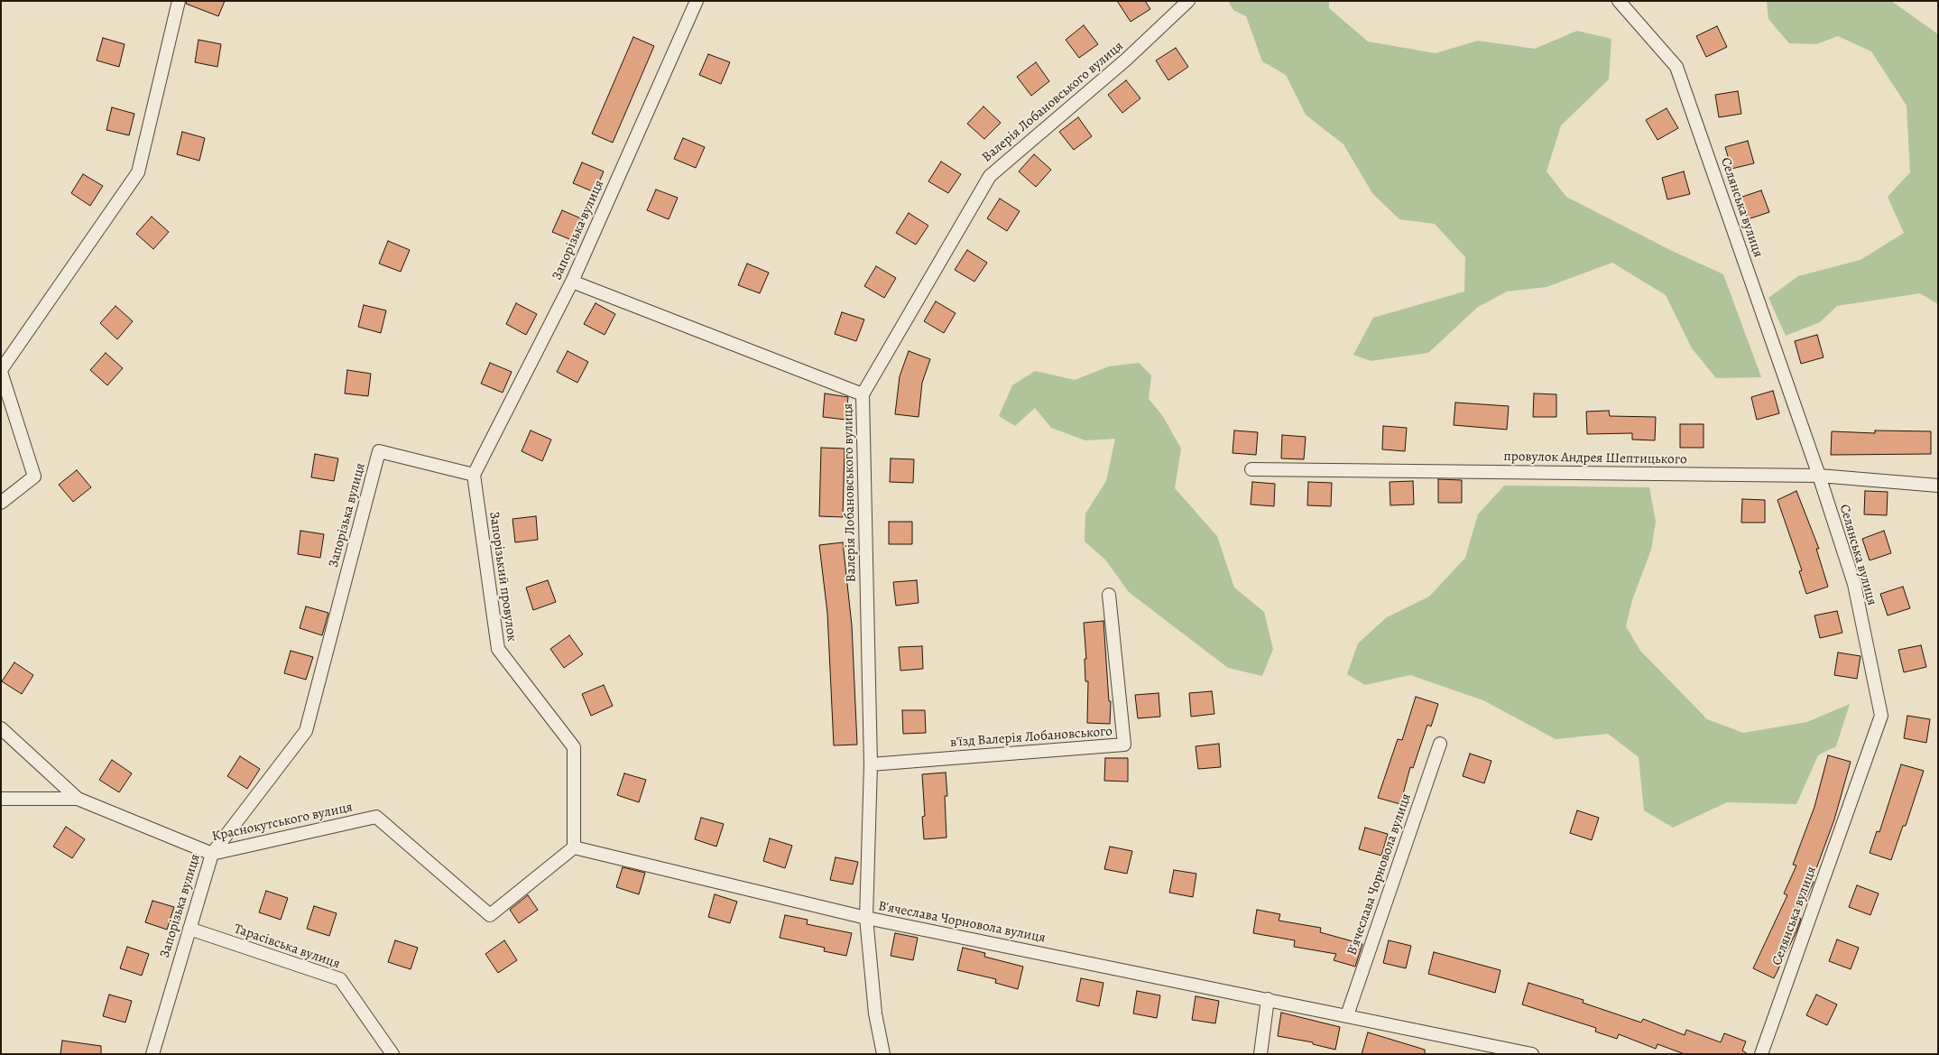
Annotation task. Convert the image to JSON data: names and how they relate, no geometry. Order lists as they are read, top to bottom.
{
  "streets": {
    "street": [
      "Валерія Лобановського вулиця",
      "Селянська вулиця",
      "Запорізька вулиця",
      "провулок Андрея Шептицького",
      "Запорізький провулок",
      "в’їзд Валерія Лобановського",
      "Краснокутського вулиця",
      "В'ячеслава Чорновола вулиця",
      "Тарасівська вулиця"
    ]
  },
  "crossings": [
    ["Валерія Лобановського вулиця", "в’їзд Валерія Лобановського"],
    ["Валерія Лобановського вулиця", "В'ячеслава Чорновола вулиця"],
    ["Селянська вулиця", "провулок Андрея Шептицького"],
    ["Запорізька вулиця", "Запорізький провулок"],
    ["Запорізька вулиця", "Краснокутського вулиця"],
    ["Запорізька вулиця", "Тарасівська вулиця"],
    ["Запорізький провулок", "Краснокутського вулиця"],
    ["Запорізький провулок", "В'ячеслава Чорновола вулиця"],
    ["Краснокутського вулиця", "В'ячеслава Чорновола вулиця"]
  ]
}
